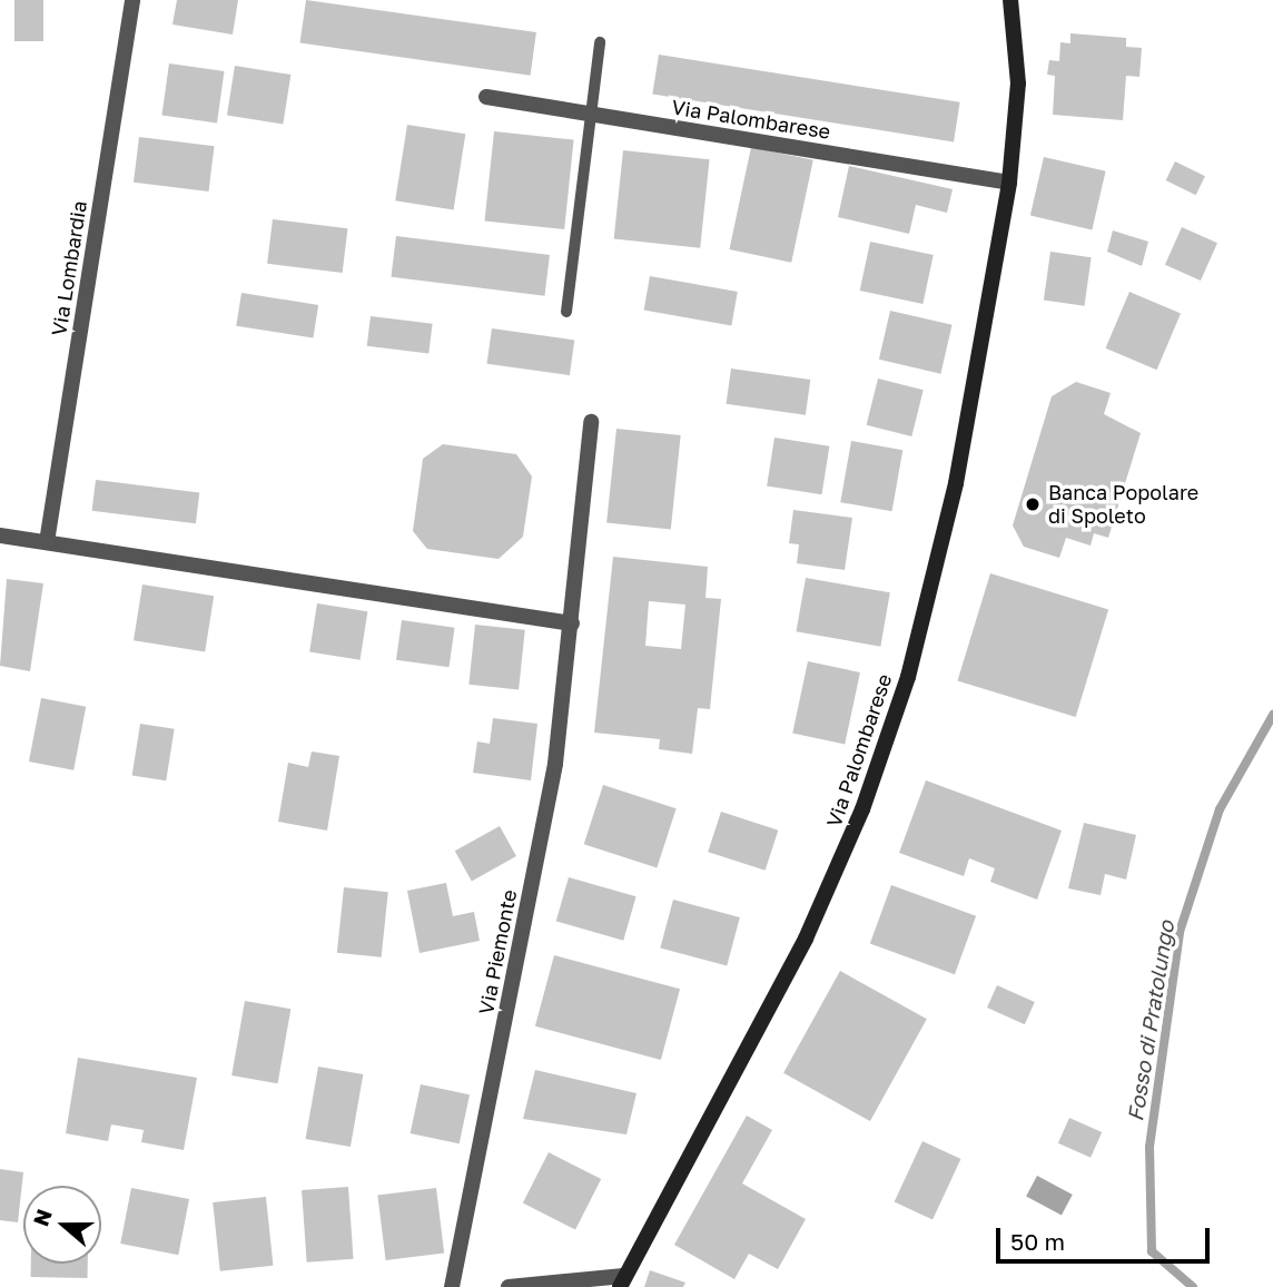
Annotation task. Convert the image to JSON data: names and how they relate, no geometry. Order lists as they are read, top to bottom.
{
  "streets": {
    "main road": ["Via Palombarese"],
    "street": ["Via Lombardia", "Via Piemonte"]
  },
  "water": ["Fosso di Pratolungo"],
  "places": ["Banca Popolare di Spoleto"],
  "scale_bar": "50 m",
  "north": "left"
}
